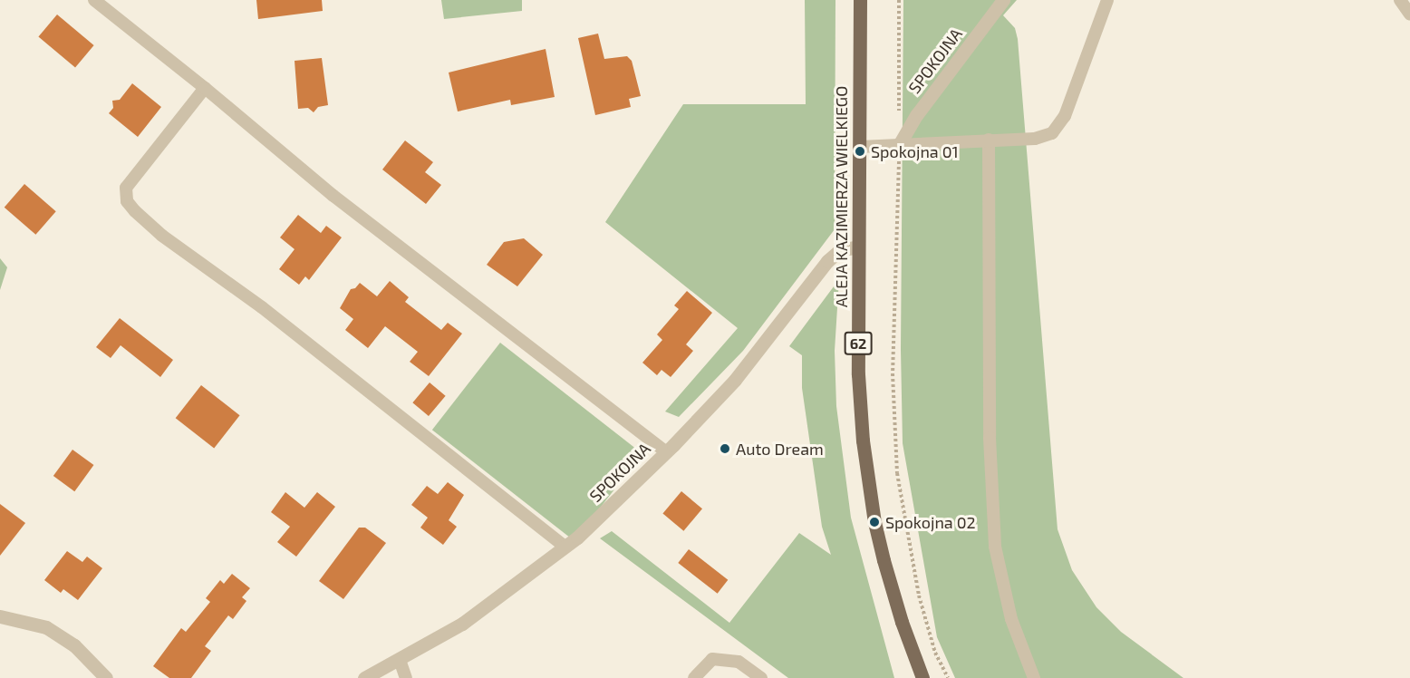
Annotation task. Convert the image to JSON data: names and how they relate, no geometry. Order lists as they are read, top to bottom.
{
  "streets": {
    "main road": ["ALEJA KAZIMIERZA WIELKIEGO", "62"],
    "street": ["SPOKOJNA"]
  },
  "crossings": [
    ["SPOKOJNA", "ALEJA KAZIMIERZA WIELKIEGO"]
  ],
  "places": ["Spokojna 01", "Auto Dream", "Spokojna 02"]
}
